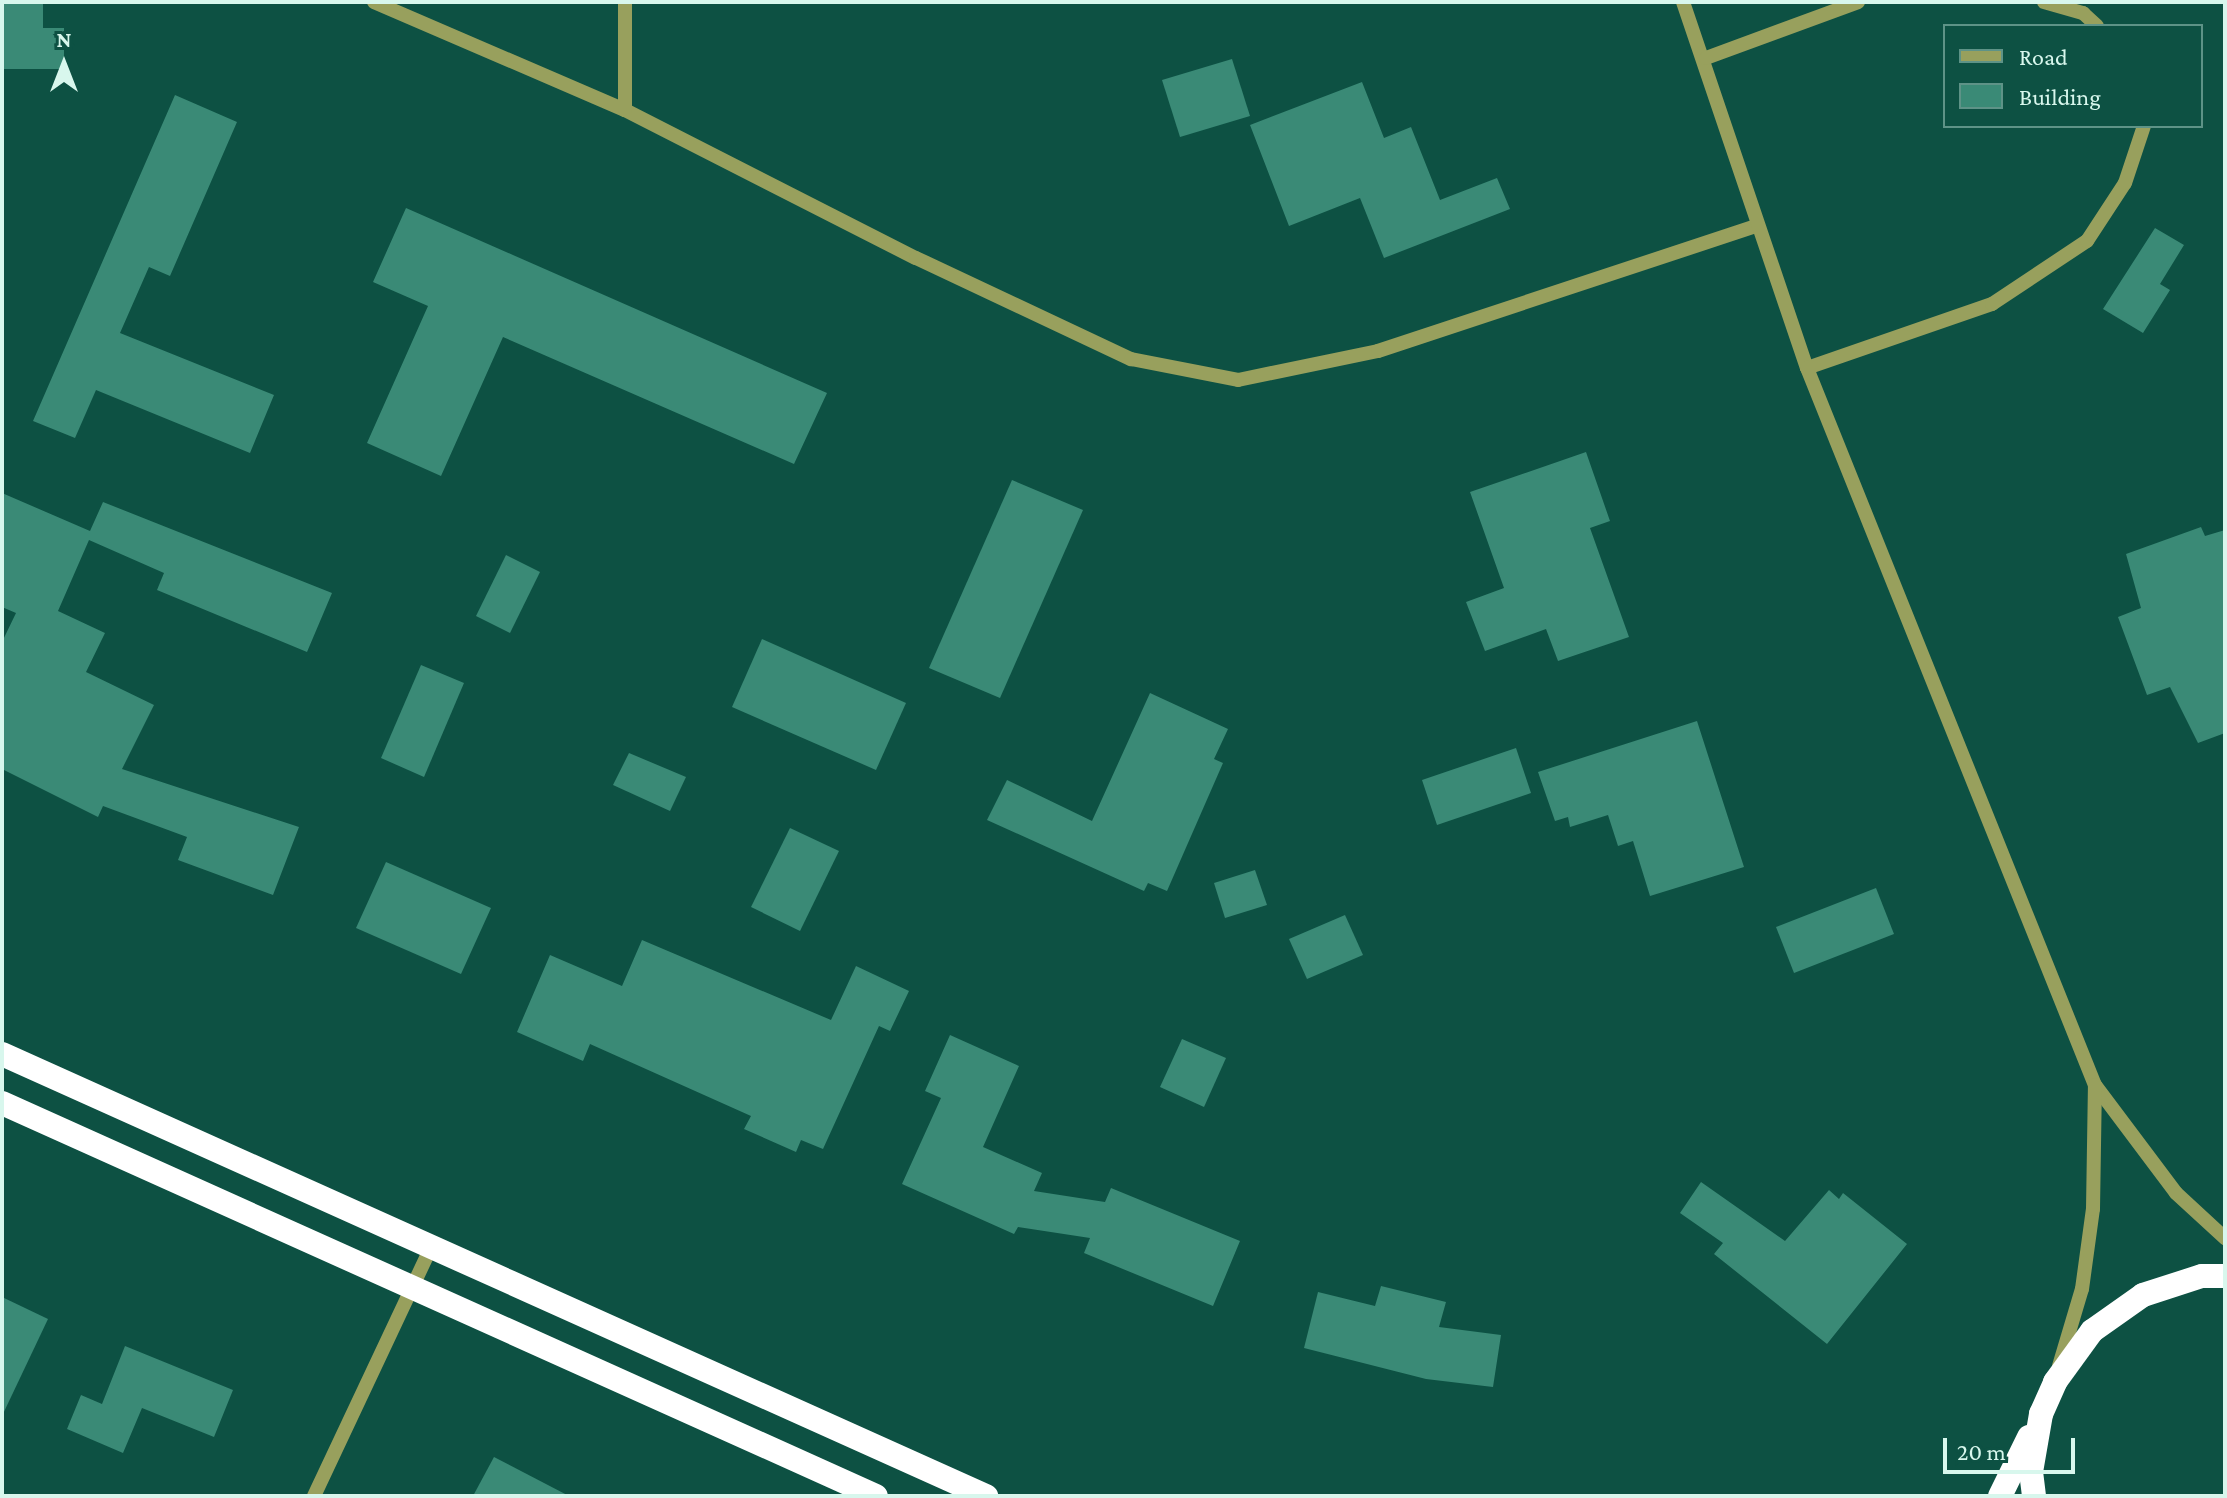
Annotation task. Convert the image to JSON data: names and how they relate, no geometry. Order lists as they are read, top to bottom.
{
  "legend": ["Road", "Building"],
  "scale_bar": "20 m",
  "north": "top"
}
